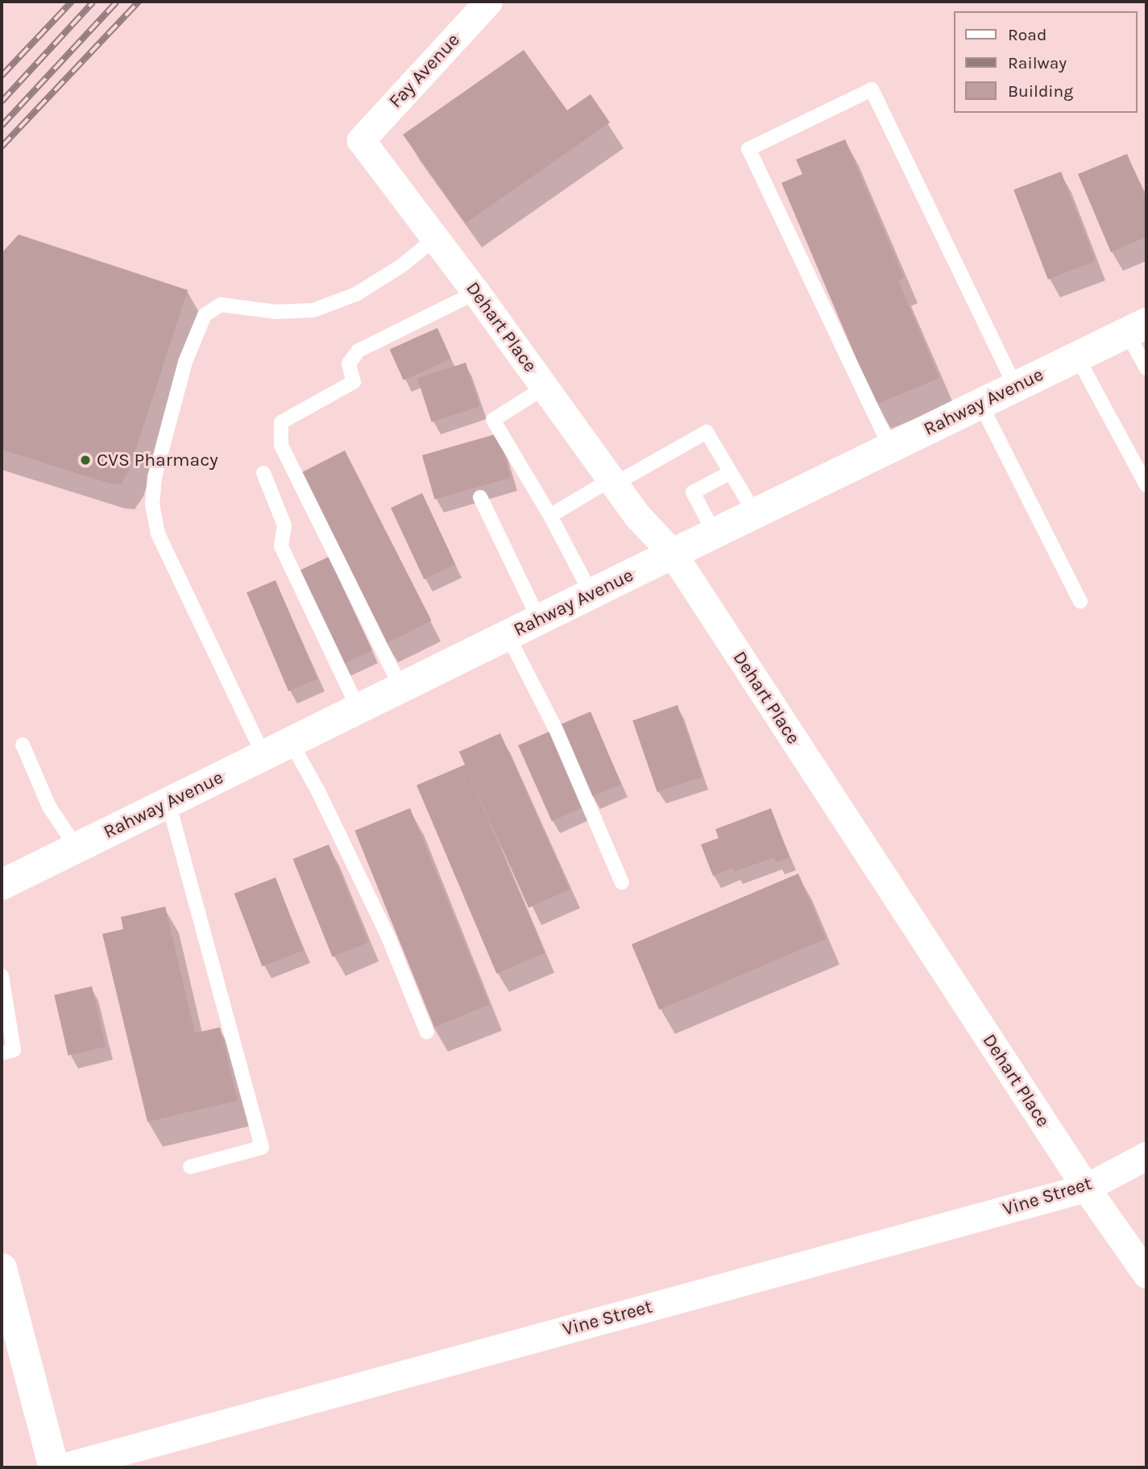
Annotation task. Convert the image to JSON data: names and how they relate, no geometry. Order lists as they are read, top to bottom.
{
  "streets": {
    "main road": ["Rahway Avenue"],
    "street": ["Fay Avenue", "Dehart Place", "Vine Street"]
  },
  "crossings": [
    ["Fay Avenue", "Dehart Place"],
    ["Dehart Place", "Rahway Avenue"],
    ["Dehart Place", "Vine Street"]
  ],
  "places": ["CVS Pharmacy"],
  "legend": ["Road", "Railway", "Building"]
}
